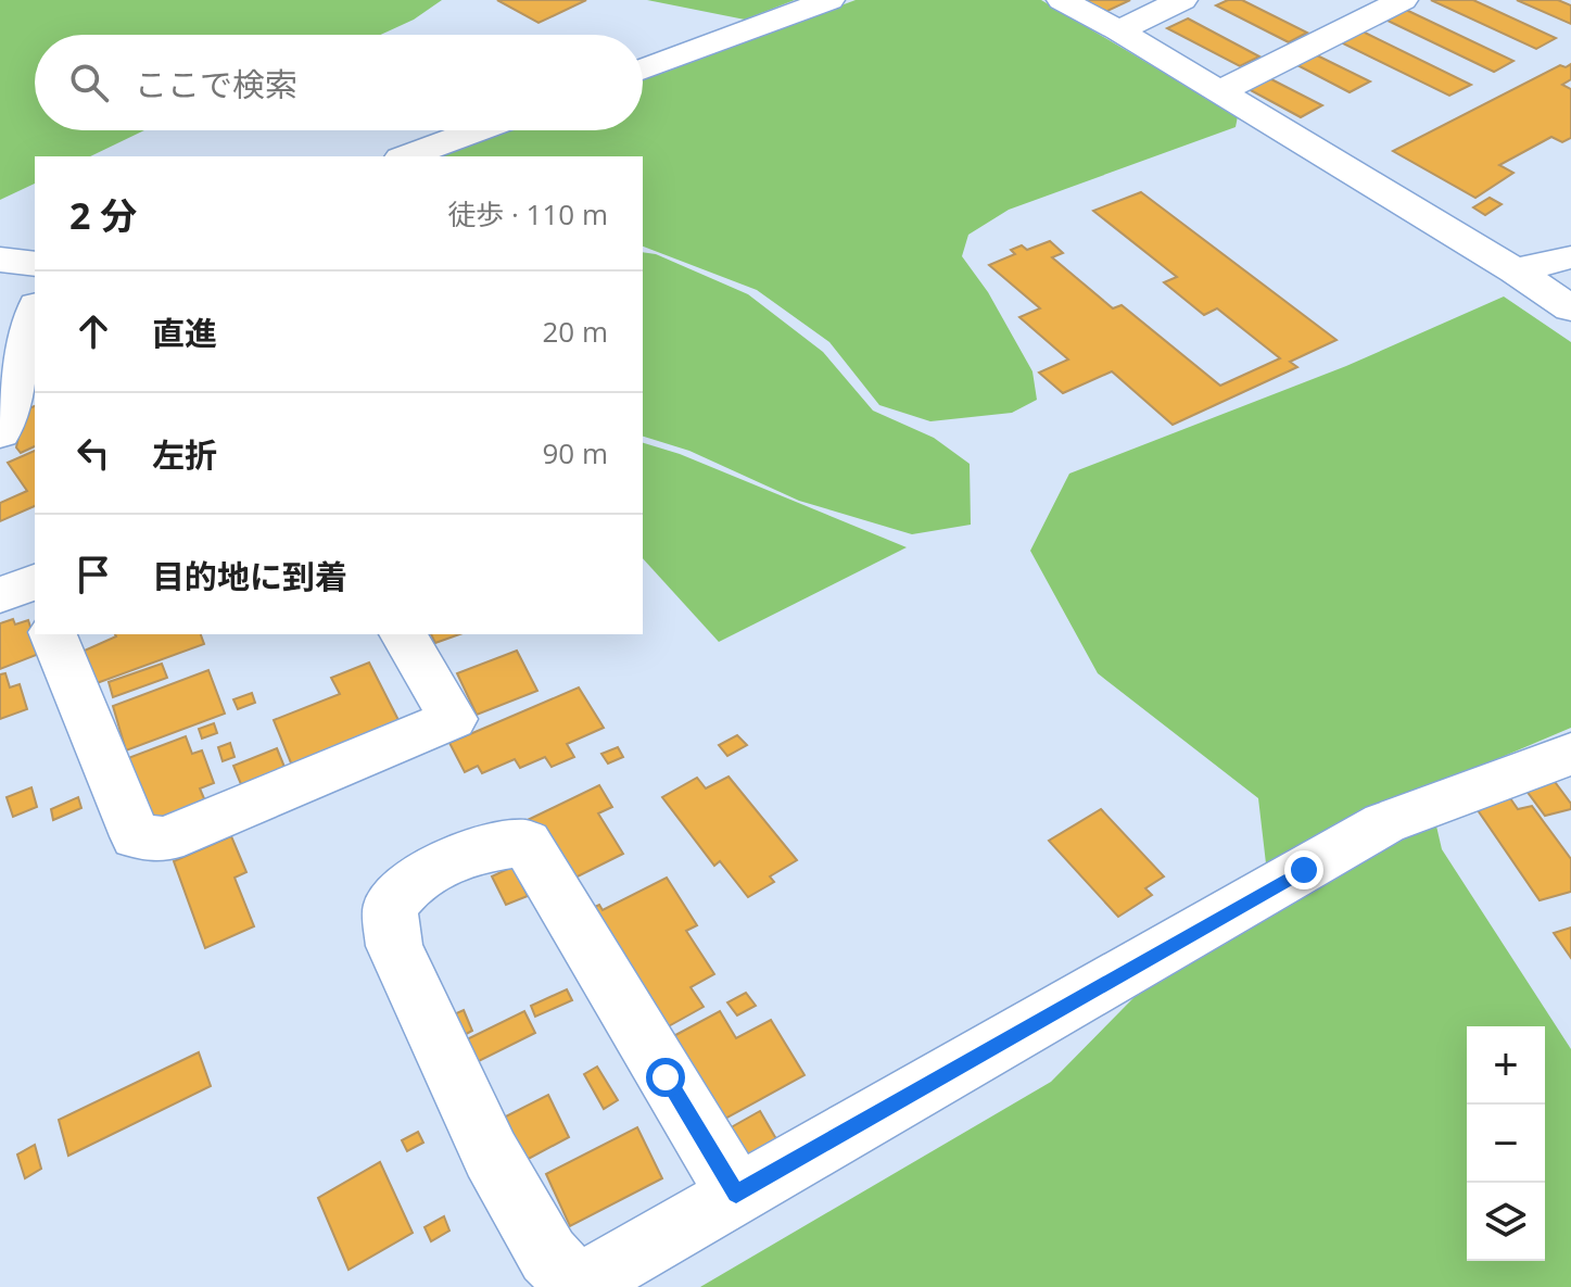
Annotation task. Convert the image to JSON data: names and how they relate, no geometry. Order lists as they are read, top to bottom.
{
  "page": {
    "search": "ここで検索",
    "heading": ["2 分", "徒歩 · 110 m"],
    "list": [
      ["直進", "20 m"],
      ["左折", "90 m"],
      "目的地に到着"
    ],
    "map_buttons": ["+", "−"]
  }
}
